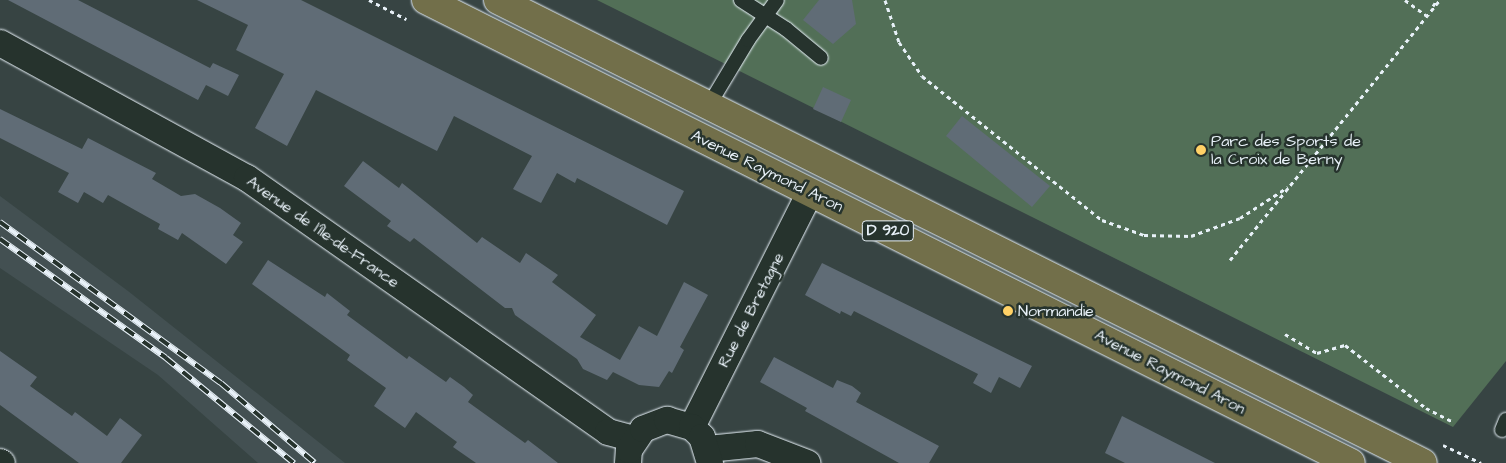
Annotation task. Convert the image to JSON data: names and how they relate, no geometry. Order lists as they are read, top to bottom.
{
  "streets": {
    "main road": ["Avenue Raymond Aron", "D 920"],
    "street": ["Avenue de l'Île-de-France", "Rue de Bretagne"]
  },
  "crossings": [
    ["Avenue Raymond Aron", "Rue de Bretagne"]
  ],
  "places": ["Parc des Sports de la Croix de Berny", "Normandie"]
}
